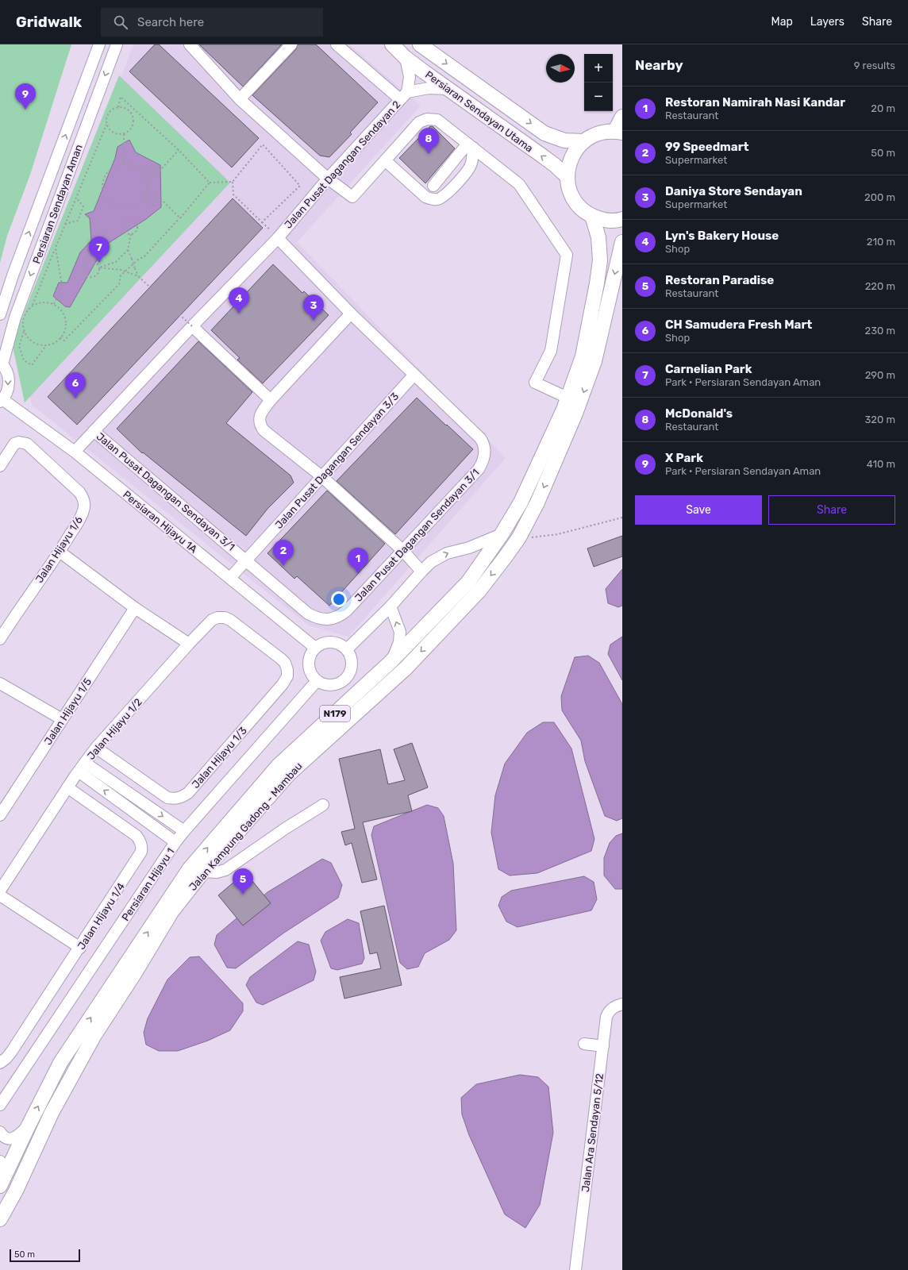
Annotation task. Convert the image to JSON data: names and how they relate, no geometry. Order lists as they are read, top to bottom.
{
  "streets": {
    "main road": ["Persiaran Sendayan Utama", "N179", "Jalan Kampung Gadong - Mambau"],
    "street": [
      "Jalan Pusat Dagangan Sendayan 2",
      "Persiaran Sendayan Aman",
      "Jalan Pusat Dagangan Sendayan 3/3",
      "Jalan Pusat Dagangan Sendayan 3/1",
      "Persiaran Hijayu 1A",
      "Jalan Hijayu 1/6",
      "Jalan Hijayu 1/5",
      "Jalan Hijayu 1/2",
      "Jalan Hijayu 1/3",
      "Persiaran Hijayu 1",
      "Jalan Hijayu 1/4",
      "Jalan Ara Sendayan 5/12"
    ]
  },
  "crossings": [
    ["Jalan Pusat Dagangan Sendayan 2", "Jalan Pusat Dagangan Sendayan 3/1"],
    ["Jalan Pusat Dagangan Sendayan 2", "Persiaran Hijayu 1A"],
    ["Jalan Pusat Dagangan Sendayan 3/3", "Jalan Pusat Dagangan Sendayan 3/1"],
    ["Jalan Pusat Dagangan Sendayan 3/3", "Persiaran Hijayu 1A"],
    ["Persiaran Hijayu 1A", "Persiaran Hijayu 1"],
    ["Jalan Hijayu 1/2", "Jalan Hijayu 1/3"],
    ["Jalan Hijayu 1/2", "Jalan Hijayu 1/4"]
  ],
  "scale_bar": "50 m",
  "north": "right",
  "page": {
    "header": "Gridwalk",
    "search": "Search here",
    "nav": ["Map", "Layers", "Share"],
    "heading": ["Nearby", "9 results"],
    "map_buttons": ["+", "−"],
    "pins": [
      "9",
      "8",
      "7",
      "4",
      "3",
      "6",
      "2",
      "1",
      "5"
    ],
    "list": [
      {
        "mark": "1",
        "name": "Restoran Namirah Nasi Kandar",
        "note": "Restaurant",
        "value": "20 m"
      },
      {
        "mark": "2",
        "name": "99 Speedmart",
        "note": "Supermarket",
        "value": "50 m"
      },
      {
        "mark": "3",
        "name": "Daniya Store Sendayan",
        "note": "Supermarket",
        "value": "200 m"
      },
      {
        "mark": "4",
        "name": "Lyn's Bakery House",
        "note": "Shop",
        "value": "210 m"
      },
      {
        "mark": "5",
        "name": "Restoran Paradise",
        "note": "Restaurant",
        "value": "220 m"
      },
      {
        "mark": "6",
        "name": "CH Samudera Fresh Mart",
        "note": "Shop",
        "value": "230 m"
      },
      {
        "mark": "7",
        "name": "Carnelian Park",
        "note": "Park · Persiaran Sendayan Aman",
        "value": "290 m"
      },
      {
        "mark": "8",
        "name": "McDonald's",
        "note": "Restaurant",
        "value": "320 m"
      },
      {
        "mark": "9",
        "name": "X Park",
        "note": "Park · Persiaran Sendayan Aman",
        "value": "410 m"
      }
    ],
    "buttons": ["Save", "Share"],
    "scale": "50 m"
  }
}
